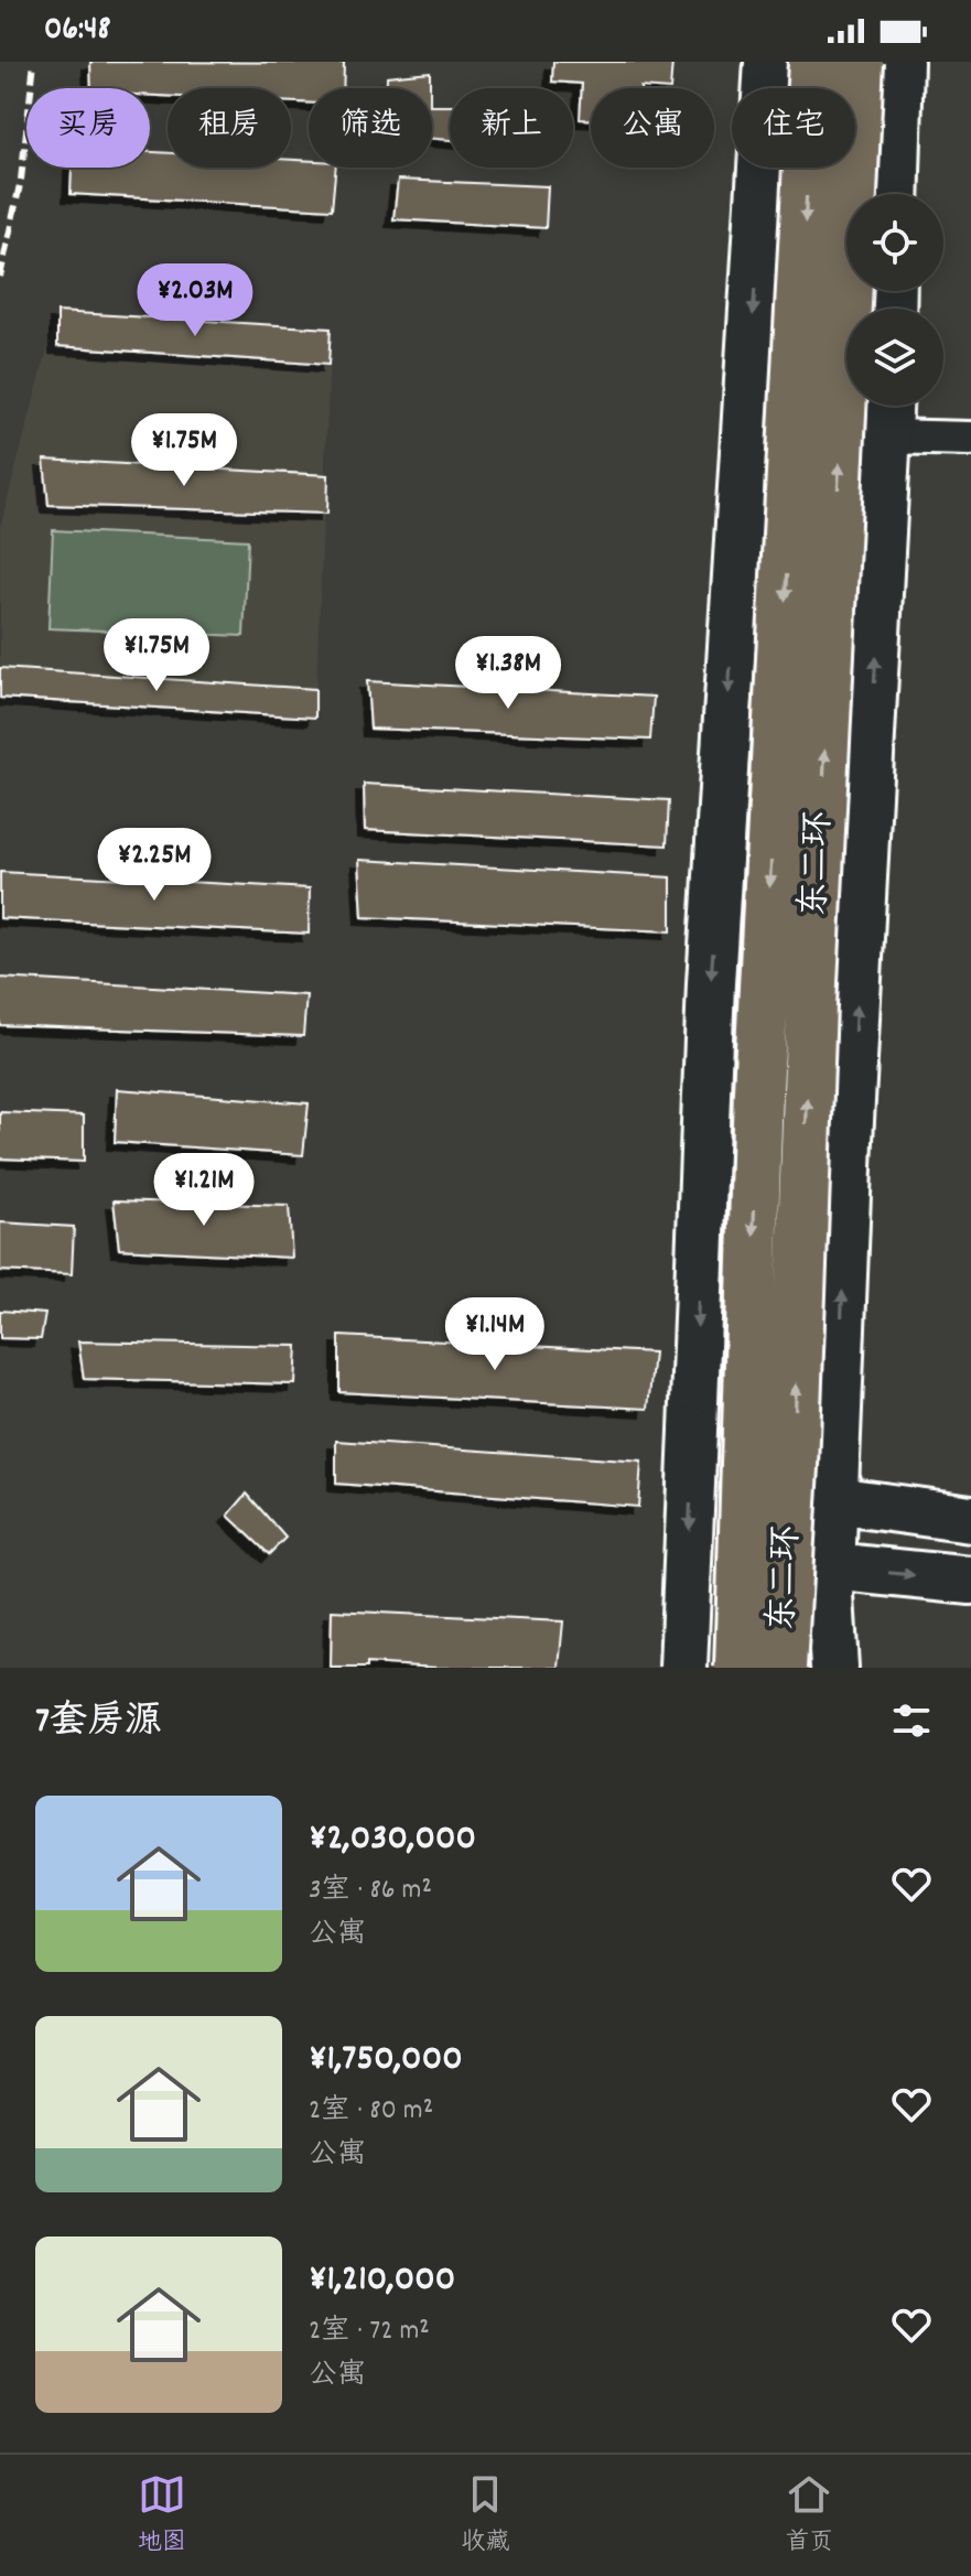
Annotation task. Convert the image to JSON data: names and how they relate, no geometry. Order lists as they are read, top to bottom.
{
  "streets": {
    "highway": ["东二环"]
  },
  "page": {
    "status": "06:48",
    "chip": [
      "买房",
      "租房",
      "筛选",
      "新上",
      "公寓",
      "住宅"
    ],
    "price": [
      "¥2.03M",
      "¥1.75M",
      "¥1.75M",
      "¥1.38M",
      "¥2.25M",
      "¥1.21M",
      "¥1.14M"
    ],
    "heading": "7套房源",
    "list": [
      {
        "name": "¥2,030,000",
        "note": "3室 · 86 m² · 公寓"
      },
      {
        "name": "¥1,750,000",
        "note": "2室 · 80 m² · 公寓"
      },
      {
        "name": "¥1,210,000",
        "note": "2室 · 72 m² · 公寓"
      }
    ],
    "tabs": ["地图", "收藏", "首页"]
  }
}
